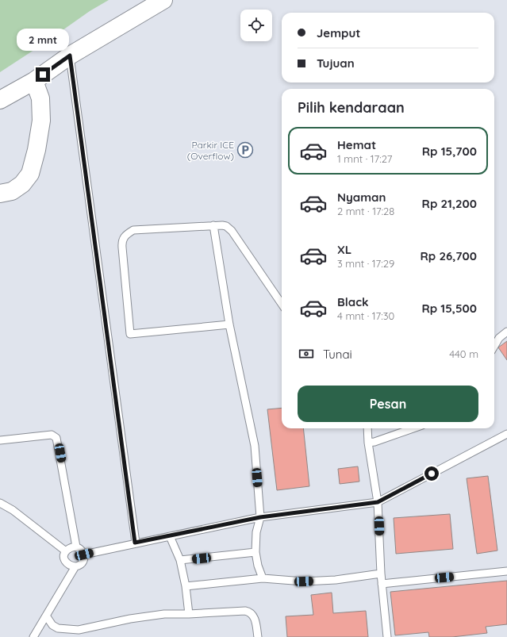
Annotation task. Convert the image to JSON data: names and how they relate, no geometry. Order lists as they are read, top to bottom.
{
  "places": {
    "parking": ["Parkir ICE (Overflow)"]
  },
  "page": {
    "banner": ["Jemput", "Tujuan"],
    "bubble": "2 mnt",
    "heading": "Pilih kendaraan",
    "list": [
      {
        "name": "Hemat",
        "note": "1 mnt · 17:27",
        "value": "Rp 15,700"
      },
      {
        "name": "Nyaman",
        "note": "2 mnt · 17:28",
        "value": "Rp 21,200"
      },
      {
        "name": "XL",
        "note": "3 mnt · 17:29",
        "value": "Rp 26,700"
      },
      {
        "name": "Black",
        "note": "4 mnt · 17:30",
        "value": "Rp 15,500"
      }
    ],
    "pay": ["Tunai", "440 m"],
    "buttons": "Pesan"
  }
}
